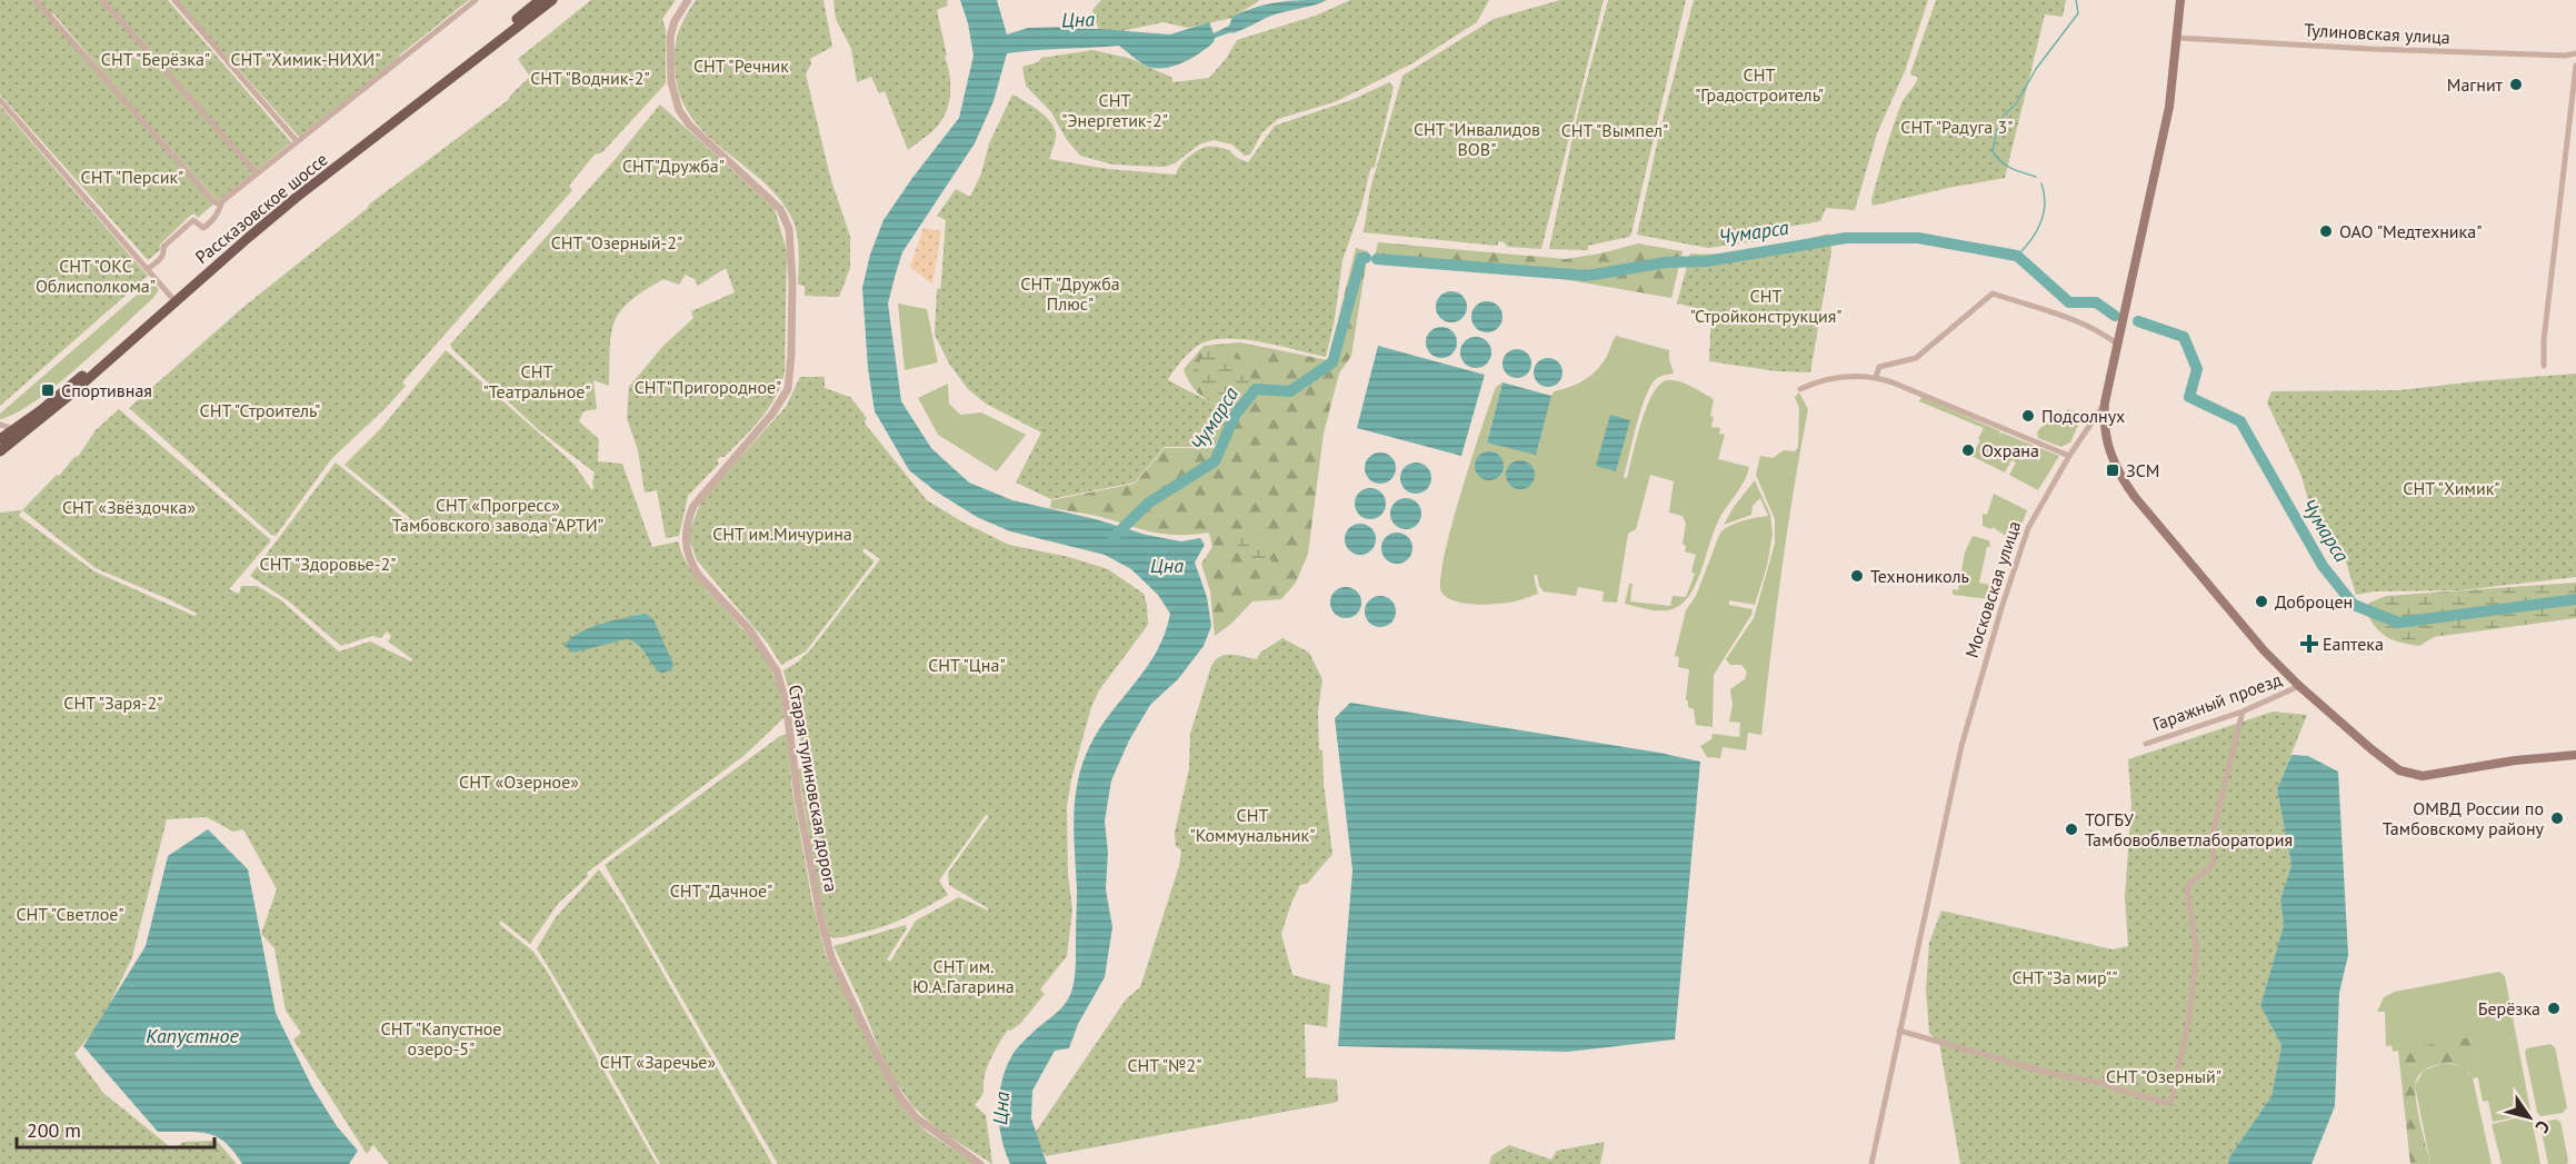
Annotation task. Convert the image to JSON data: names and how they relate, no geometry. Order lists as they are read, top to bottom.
{
  "streets": {
    "main road": ["Рассказовское шоссе", "Московская улица"],
    "street": ["Тулиновская улица", "Гаражный проезд", "Старая тулиновская дорога"]
  },
  "crossings": [
    ["Тулиновская улица", "Московская улица"]
  ],
  "water": ["Цна", "Чумарса", "Капустное"],
  "parks": [
    "СНТ \"Берёзка\"",
    "СНТ \"Химик-НИХИ\"",
    "СНТ \"Речник",
    "СНТ \"Градостроитель\"",
    "СНТ \"Водник-2\"",
    "СНТ \"Энергетик-2\"",
    "СНТ \"Радуга 3\"",
    "СНТ \"Инвалидов ВОВ\"",
    "СНТ \"Вымпел\"",
    "СНТ\"Дружба\"",
    "СНТ \"Персик\"",
    "СНТ \"Озерный-2\"",
    "СНТ \"ОКС Облисполкома\"",
    "СНТ \"Дружба Плюс\"",
    "СНТ \"Стройконструкция\"",
    "СНТ \"Театральное\"",
    "СНТ\"Пригородное\"",
    "СНТ \"Строитель\"",
    "СНТ \"Химик\"",
    "СНТ «Прогресс» Тамбовского завода “АРТИ”",
    "СНТ «Звёздочка»",
    "СНТ им.Мичурина",
    "СНТ \"Здоровье-2\"",
    "СНТ \"Цна\"",
    "СНТ \"Заря-2\"",
    "СНТ «Озерное»",
    "СНТ \"Коммунальник\"",
    "СНТ \"Дачное\"",
    "СНТ \"Светлое\"",
    "СНТ им. Ю.А.Гагарина",
    "СНТ \"За мир\"\"",
    "СНТ \"Капустное озеро-5\"",
    "СНТ «Заречье»",
    "СНТ \"№2\"",
    "СНТ \"Озерный\""
  ],
  "places": {
    "other": [
      "Магнит",
      "ОАО \"Медтехника\"",
      "Подсолнух",
      "Охрана",
      "Технониколь",
      "Доброцен",
      "ОМВД России по Тамбовскому району",
      "ТОГБУ Тамбовоблветлаборатория",
      "Берёзка"
    ],
    "transit": ["Спортивная", "ЗСМ"],
    "health": ["Еаптека"]
  },
  "scale_bar": "200 m",
  "north": "bottom right"
}
